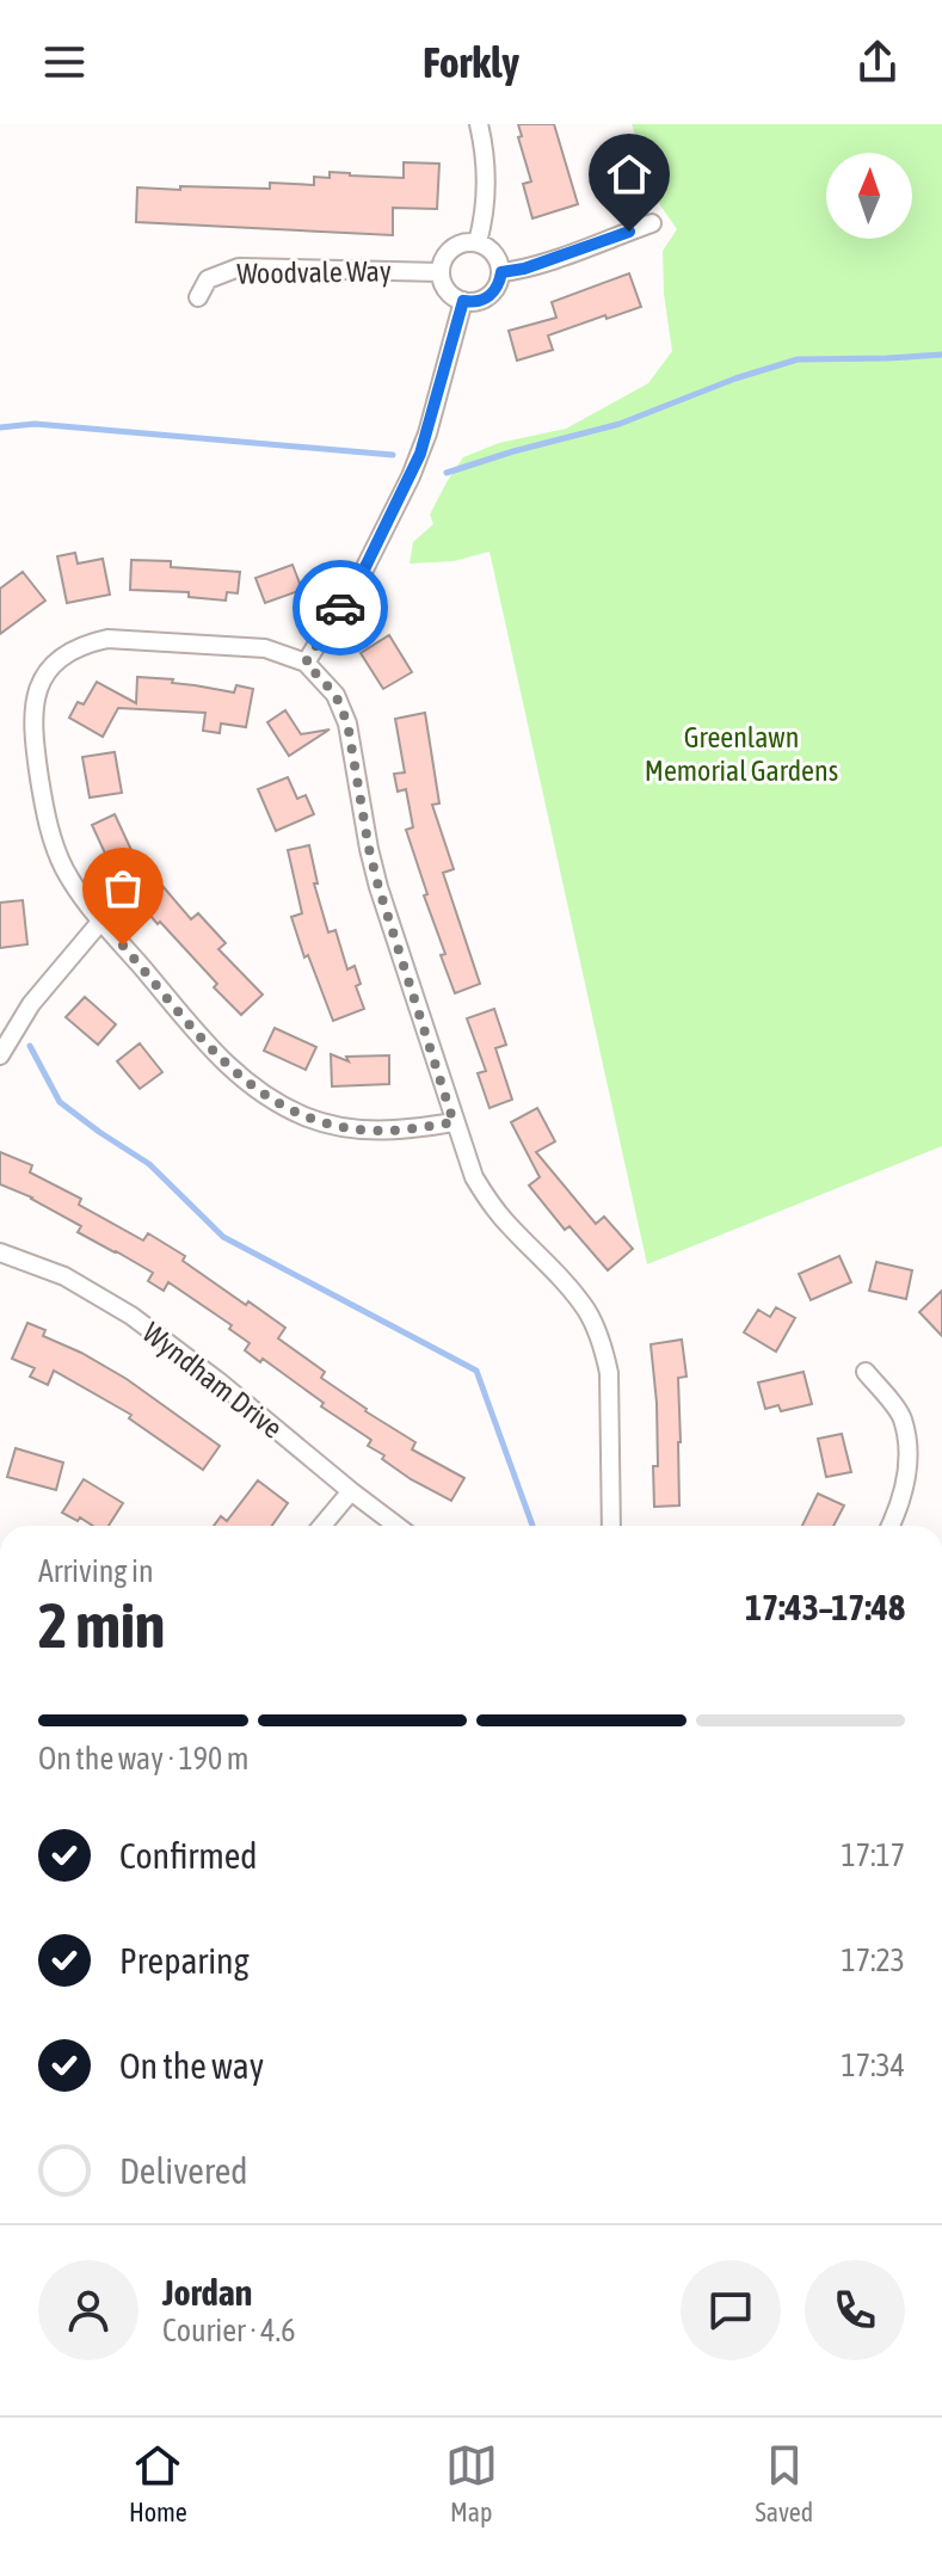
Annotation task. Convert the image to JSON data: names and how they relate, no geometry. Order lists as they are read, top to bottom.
{
  "streets": {
    "street": ["Woodvale Way", "Wyndham Drive"]
  },
  "parks": ["Greenlawn Memorial Gardens"],
  "north": "top",
  "page": {
    "header": "Forkly",
    "heading": ["2 min", "Arriving in", "17:43–17:48"],
    "panel": ["Jordan", "Courier · 4.6"],
    "bar": "On the way · 190 m",
    "list": [
      ["Confirmed", "17:17"],
      ["Preparing", "17:23"],
      ["On the way", "17:34"],
      "Delivered"
    ],
    "tabs": ["Home", "Map", "Saved"]
  }
}
